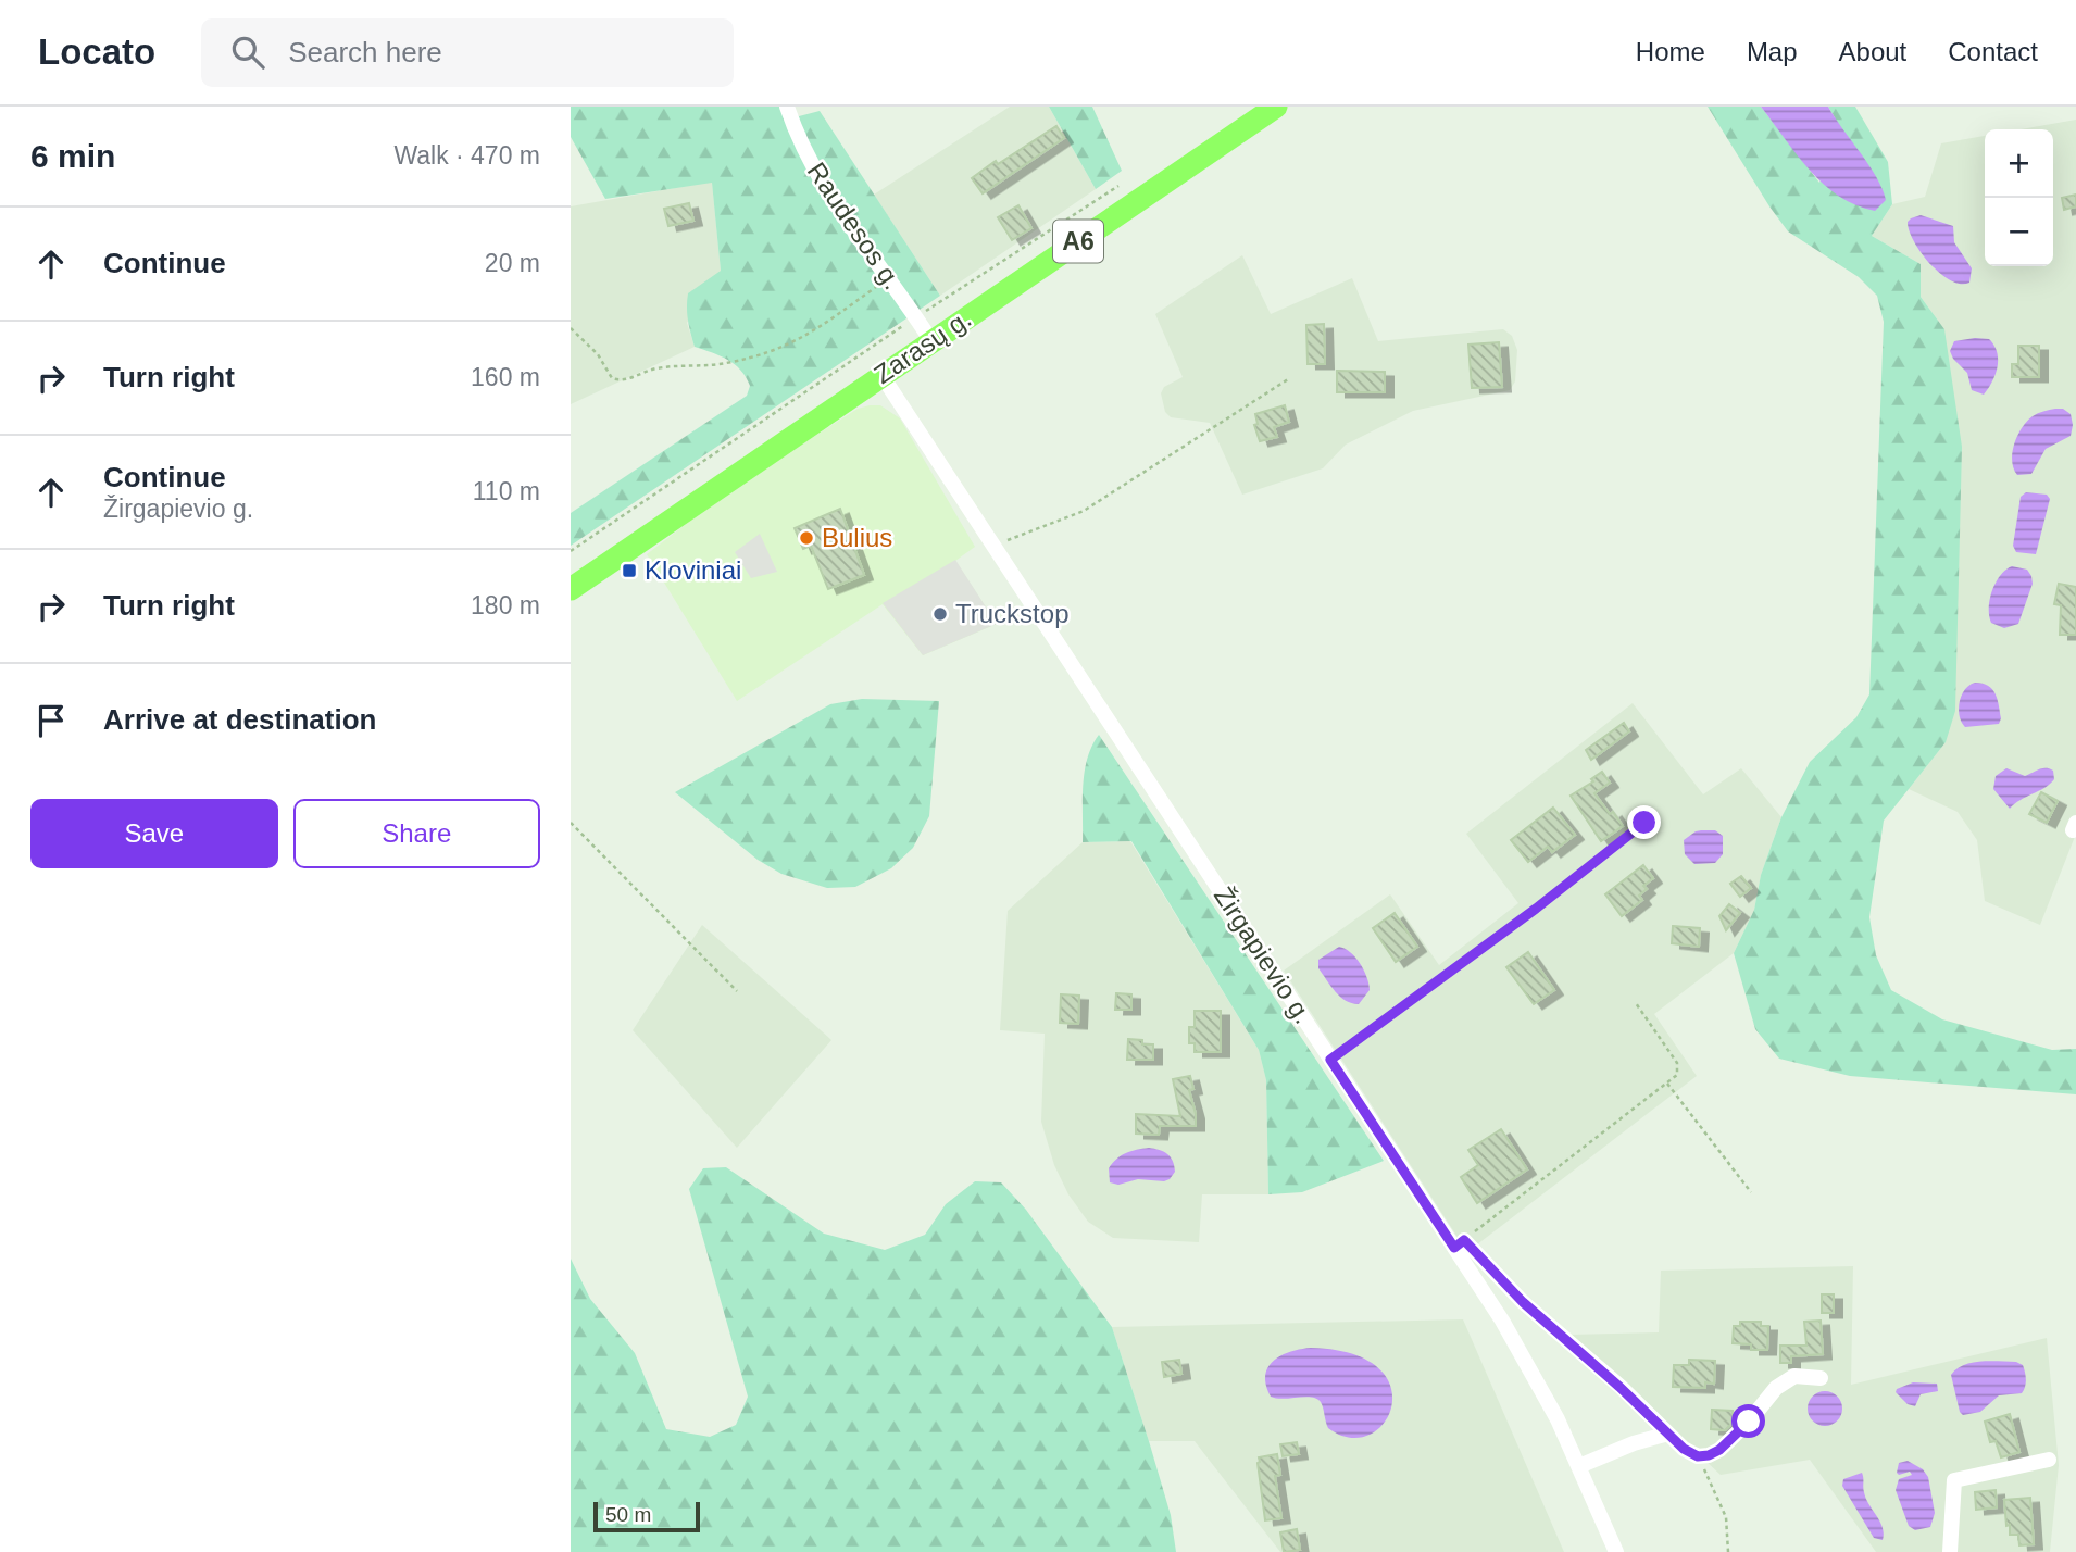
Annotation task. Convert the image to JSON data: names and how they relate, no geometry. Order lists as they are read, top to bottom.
{
  "streets": {
    "highway": ["A6", "Zarasų g."],
    "street": ["Raudesos g.", "Žirgapievio g."]
  },
  "crossings": [
    ["Raudesos g.", "Zarasų g."],
    ["Zarasų g.", "Žirgapievio g."]
  ],
  "places": {
    "other": ["Bulius", "Truckstop"],
    "transit": ["Kloviniai"]
  },
  "scale_bar": "50 m",
  "page": {
    "header": "Locato",
    "search": "Search here",
    "nav": [
      "Home",
      "Map",
      "About",
      "Contact"
    ],
    "heading": ["6 min", "Walk · 470 m"],
    "map_buttons": ["+", "−"],
    "list": [
      ["Continue", "20 m"],
      ["Turn right", "160 m"],
      ["Continue", "Žirgapievio g.", "110 m"],
      ["Turn right", "180 m"],
      "Arrive at destination"
    ],
    "buttons": ["Save", "Share"],
    "scale": "50 m"
  }
}
